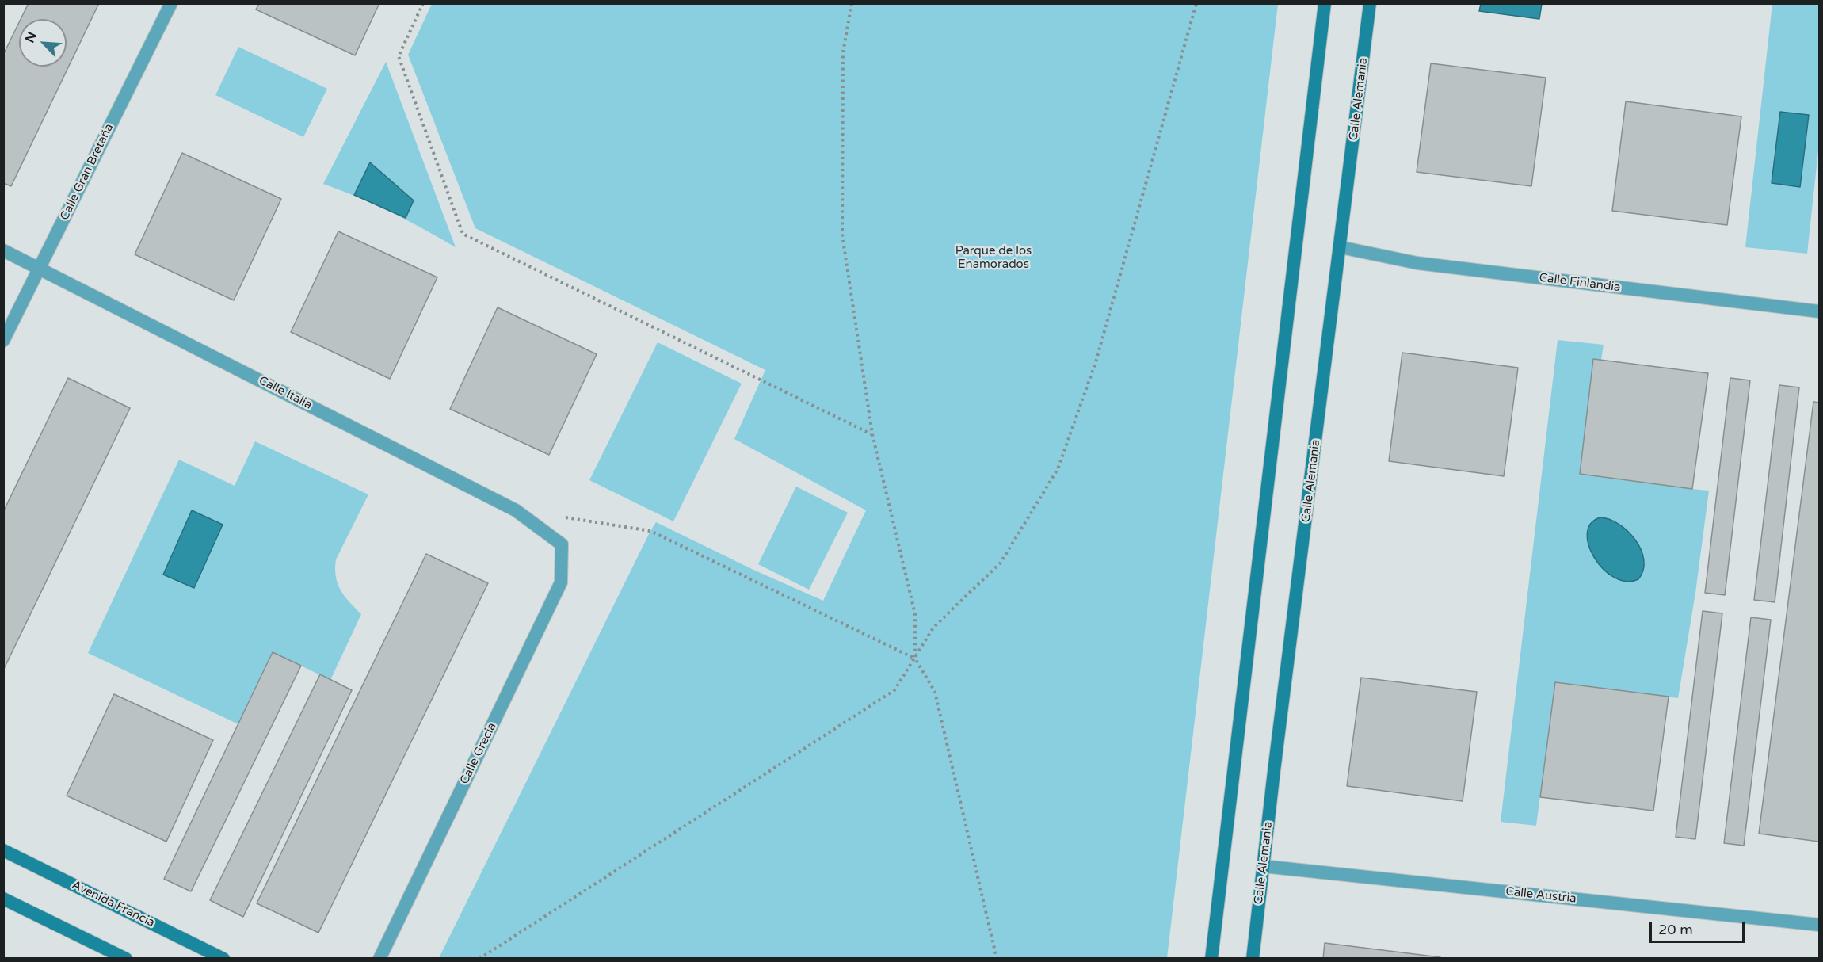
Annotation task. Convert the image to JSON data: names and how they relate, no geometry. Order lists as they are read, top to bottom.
{
  "streets": {
    "main road": ["Calle Alemania", "Avenida Francia"],
    "street": [
      "Calle Gran Bretaña",
      "Calle Finlandia",
      "Calle Italia",
      "Calle Grecia",
      "Calle Austria"
    ]
  },
  "crossings": [
    ["Calle Alemania", "Calle Finlandia"],
    ["Calle Alemania", "Calle Austria"],
    ["Calle Gran Bretaña", "Calle Italia"],
    ["Calle Italia", "Calle Grecia"]
  ],
  "parks": ["Parque de los Enamorados"],
  "scale_bar": "20 m",
  "north": "top left"
}
